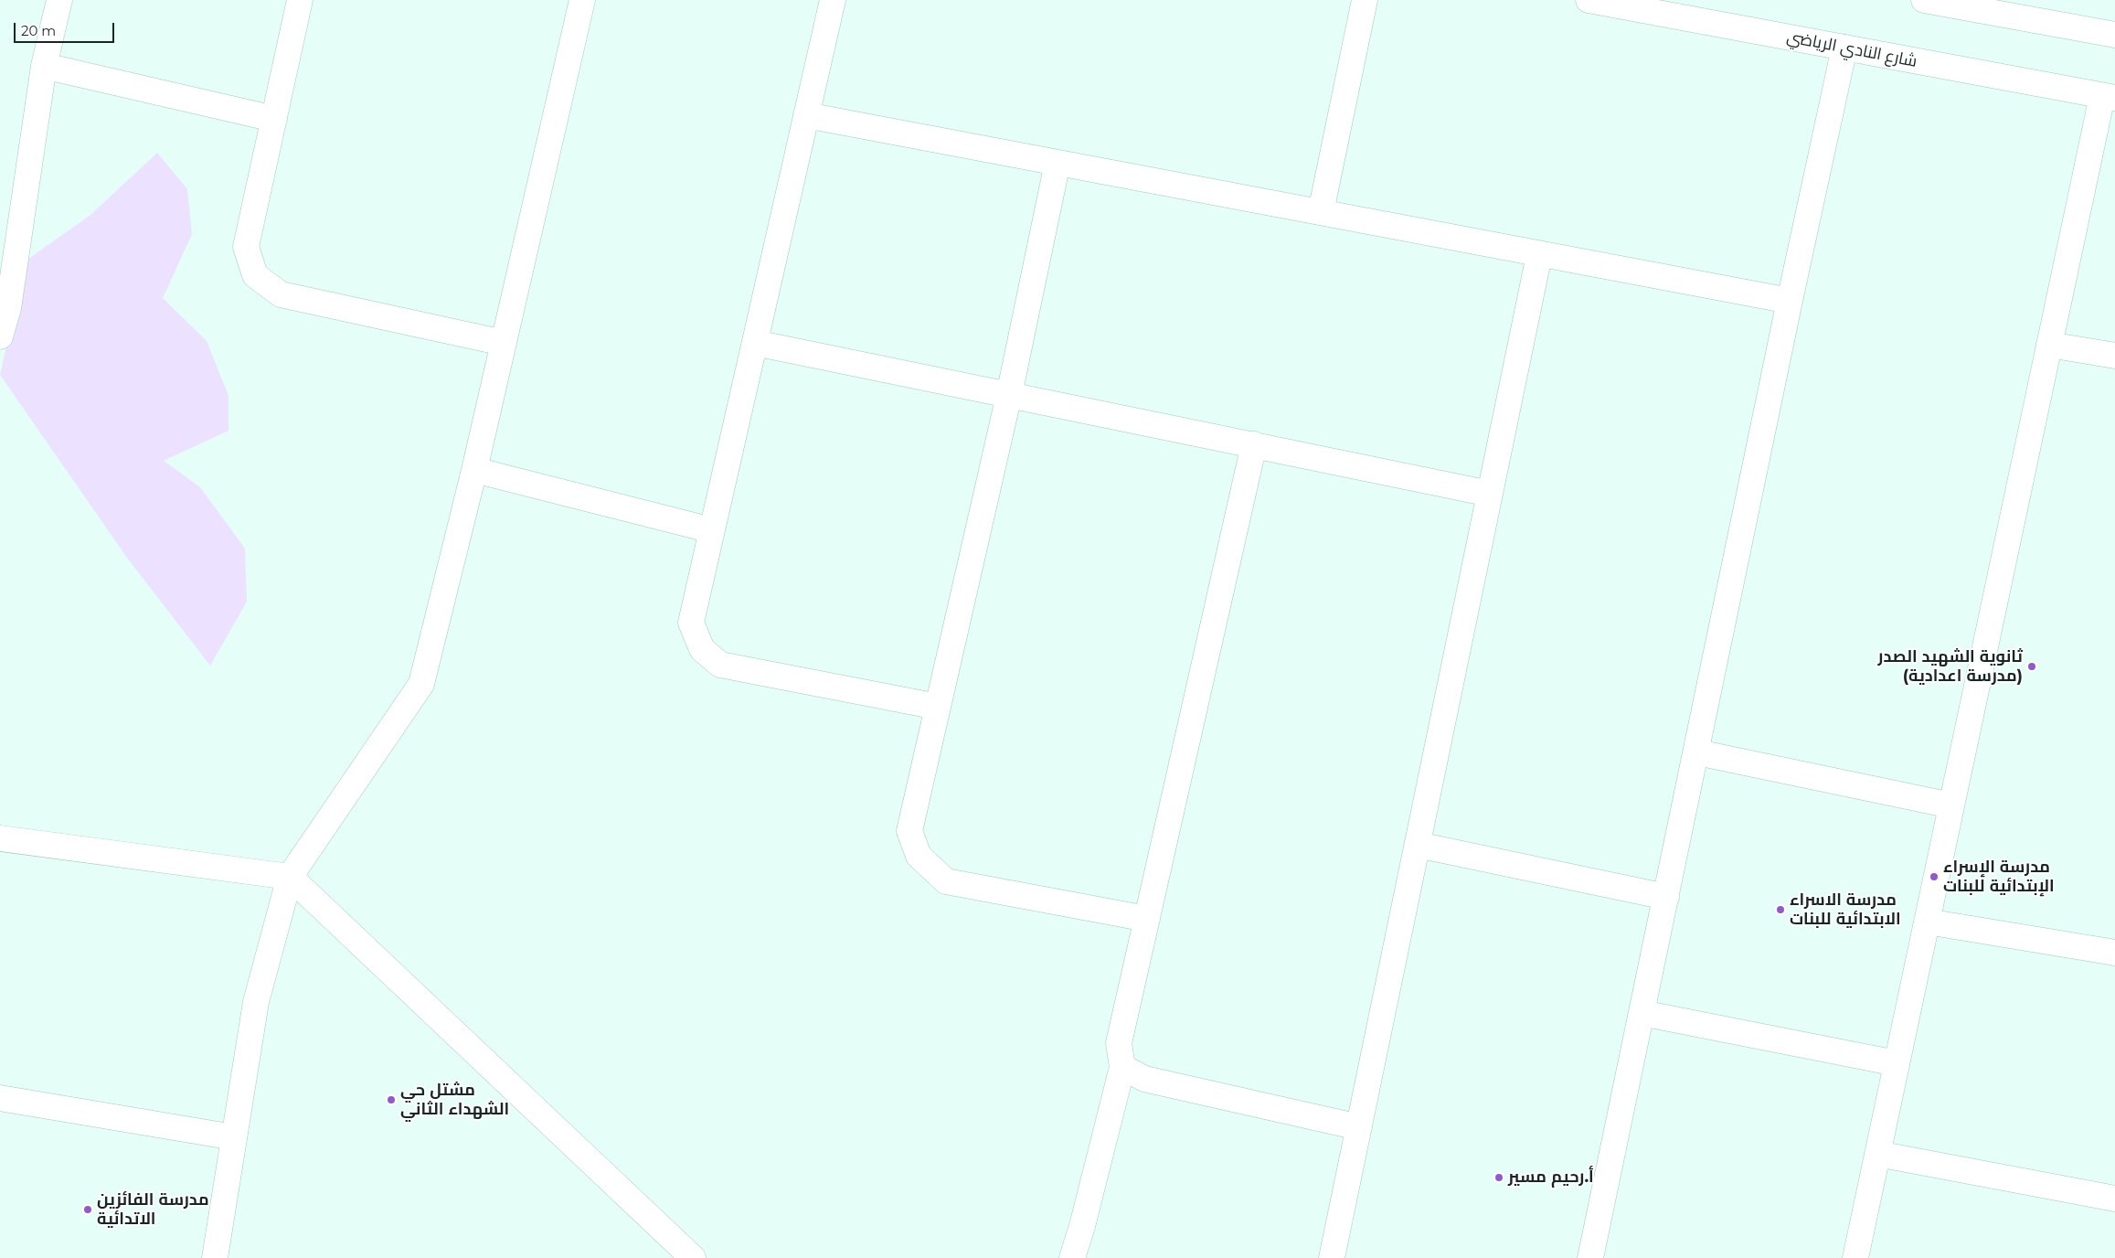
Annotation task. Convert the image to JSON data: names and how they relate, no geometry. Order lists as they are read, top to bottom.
{
  "streets": {
    "street": ["شارع النادي الرياضي"]
  },
  "places": [
    "ثانوية الشهيد الصدر (مدرسة اعدادية)",
    "مدرسة الإسراء الإبتدائية للبنات",
    "مدرسة الاسراء الابتدائية للبنات",
    "مشتل حي الشهداء الثاني",
    "أ.رحيم مسير",
    "مدرسة الفائزين الاتدائية"
  ],
  "scale_bar": "20 m"
}
